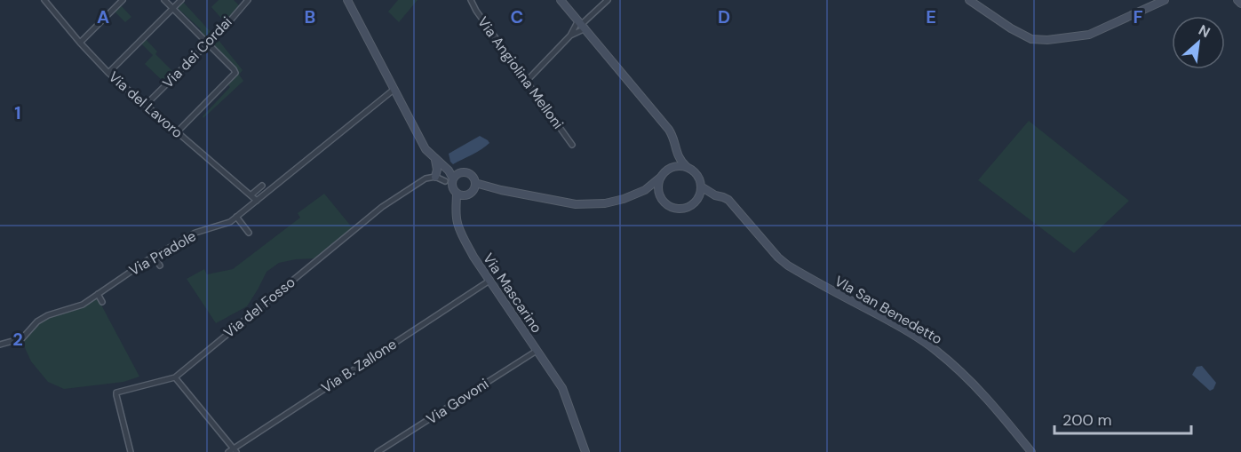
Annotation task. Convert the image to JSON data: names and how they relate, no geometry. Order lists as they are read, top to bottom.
{
  "streets": {
    "street": [
      "Via dei Cordai",
      "Via Angiolina Melloni",
      "Via del Lavoro",
      "Via Pradole",
      "Via Mascarino",
      "Via del Fosso",
      "VIa San Benedetto",
      "Via B. Zallone",
      "Via Govoni"
    ]
  },
  "crossings": [
    ["Via dei Cordai", "Via del Lavoro"],
    ["Via del Lavoro", "Via Pradole"],
    ["Via Mascarino", "Via B. Zallone"],
    ["Via Mascarino", "Via Govoni"]
  ],
  "scale_bar": "200 m",
  "north": "top right",
  "grid": {
    "columns": [
      "A",
      "B",
      "C",
      "D",
      "E",
      "F"
    ],
    "rows": ["1", "2"]
  }
}
